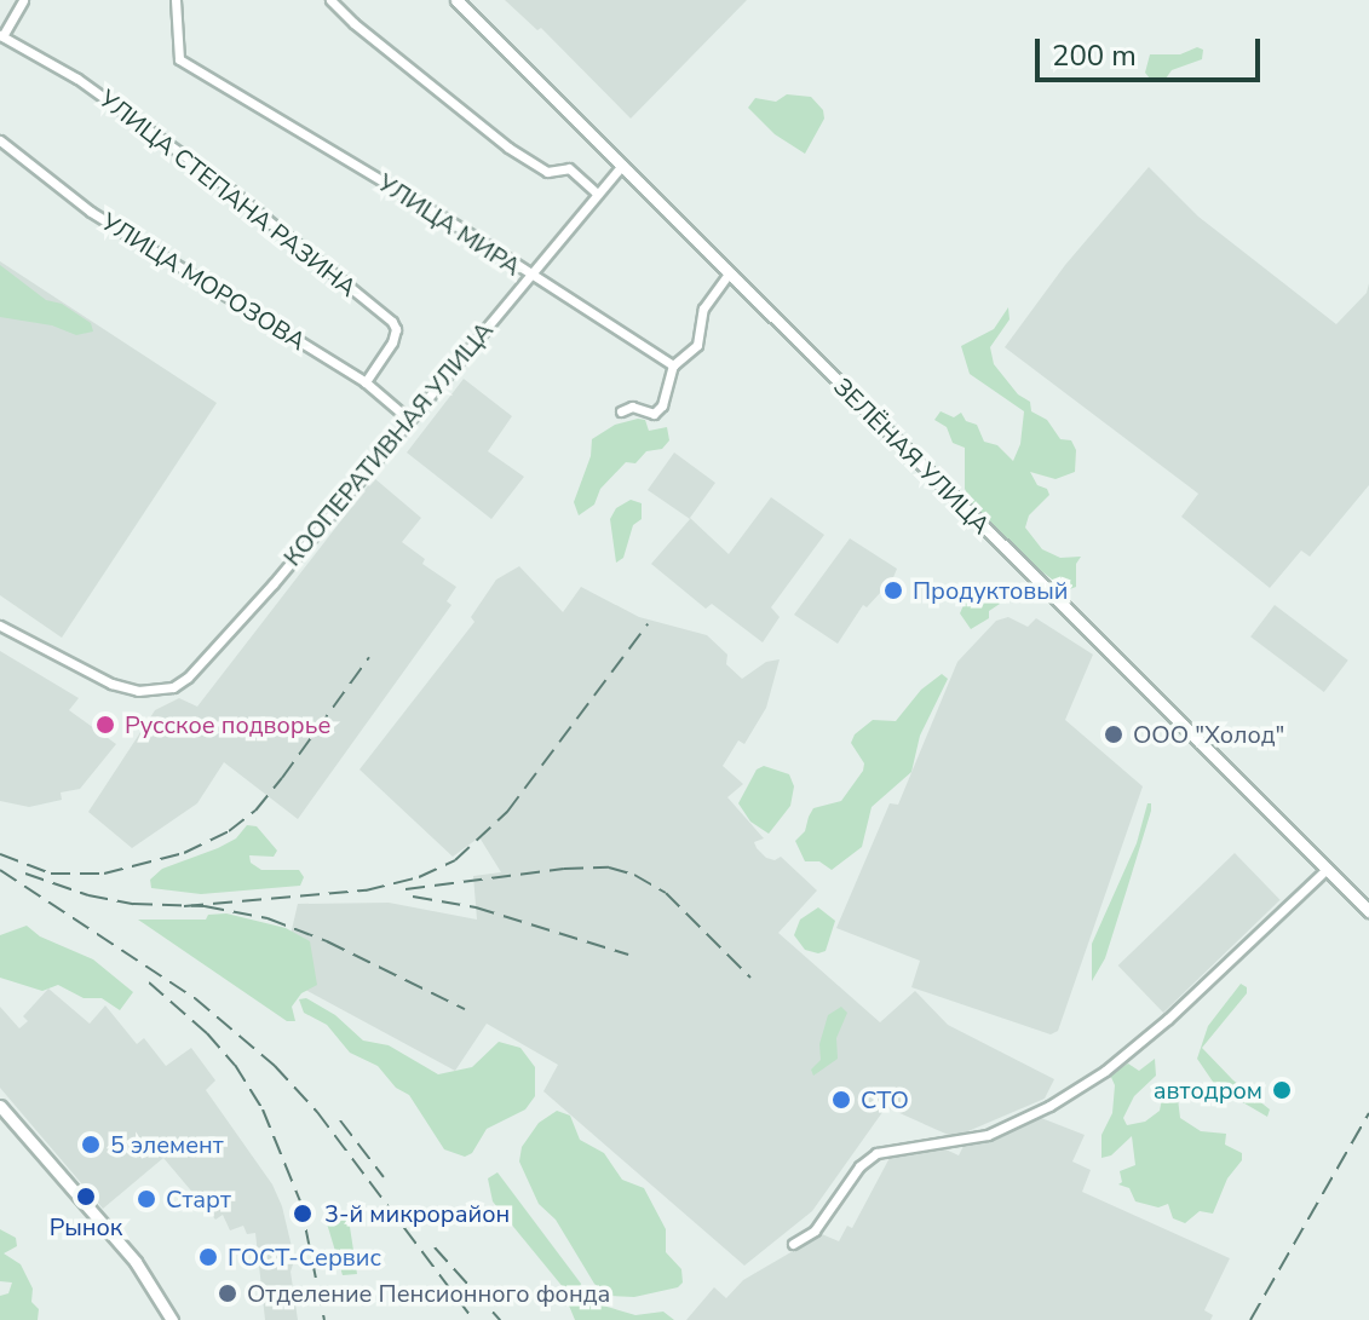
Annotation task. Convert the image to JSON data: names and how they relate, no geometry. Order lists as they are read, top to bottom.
{
  "streets": {
    "street": [
      "УЛИЦА СТЕПАНА РАЗИНА",
      "УЛИЦА МИРА",
      "УЛИЦА МОРОЗОВА",
      "КООПЕРАТИВНАЯ УЛИЦА",
      "ЗЕЛЁНАЯ УЛИЦА"
    ]
  },
  "crossings": [
    ["УЛИЦА СТЕПАНА РАЗИНА", "УЛИЦА МОРОЗОВА"],
    ["УЛИЦА МИРА", "КООПЕРАТИВНАЯ УЛИЦА"],
    ["УЛИЦА МОРОЗОВА", "КООПЕРАТИВНАЯ УЛИЦА"],
    ["КООПЕРАТИВНАЯ УЛИЦА", "ЗЕЛЁНАЯ УЛИЦА"]
  ],
  "places": [
    "Продуктовый",
    "Русское подворье",
    "ООО \"Холод\"",
    "автодром",
    "СТО",
    "5 элемент",
    "Рынок",
    "Старт",
    "3-й микрорайон",
    "ГОСТ-Сервис",
    "Отделение Пенсионного фонда"
  ],
  "scale_bar": "200 m"
}
